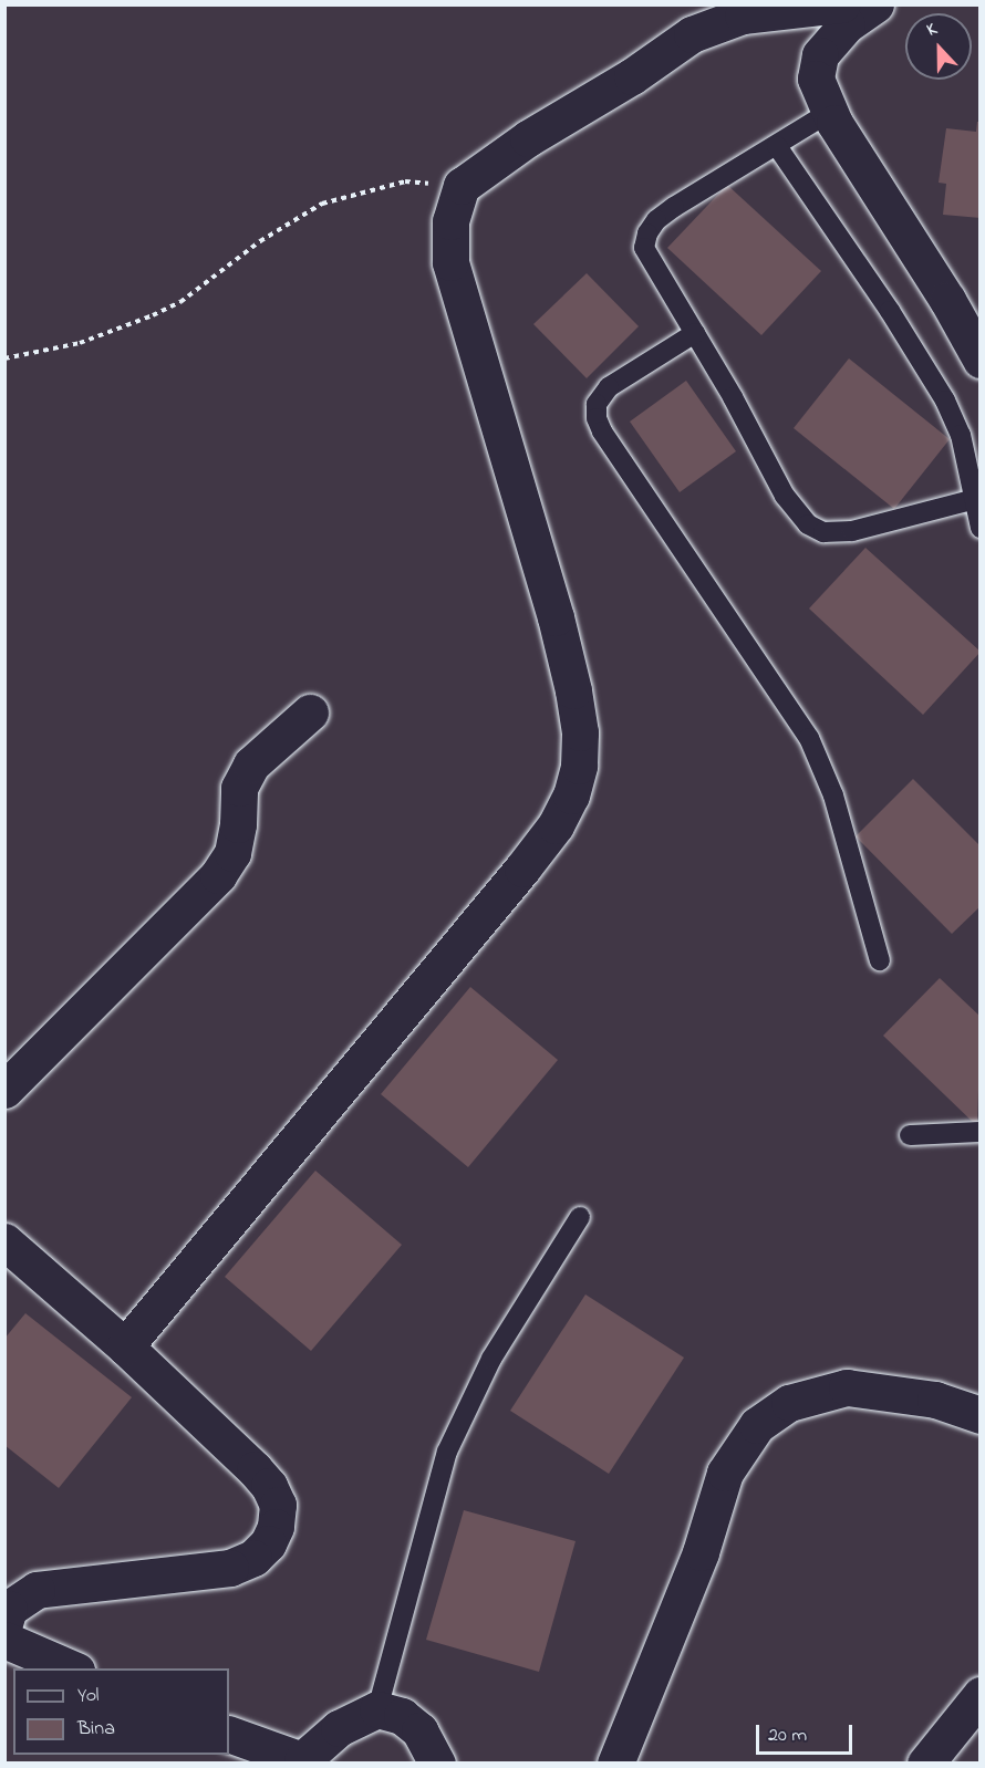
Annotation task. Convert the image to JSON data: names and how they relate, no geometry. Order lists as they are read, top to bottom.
{
  "legend": ["Yol", "Bina"],
  "scale_bar": "20 m",
  "north": "top"
}
